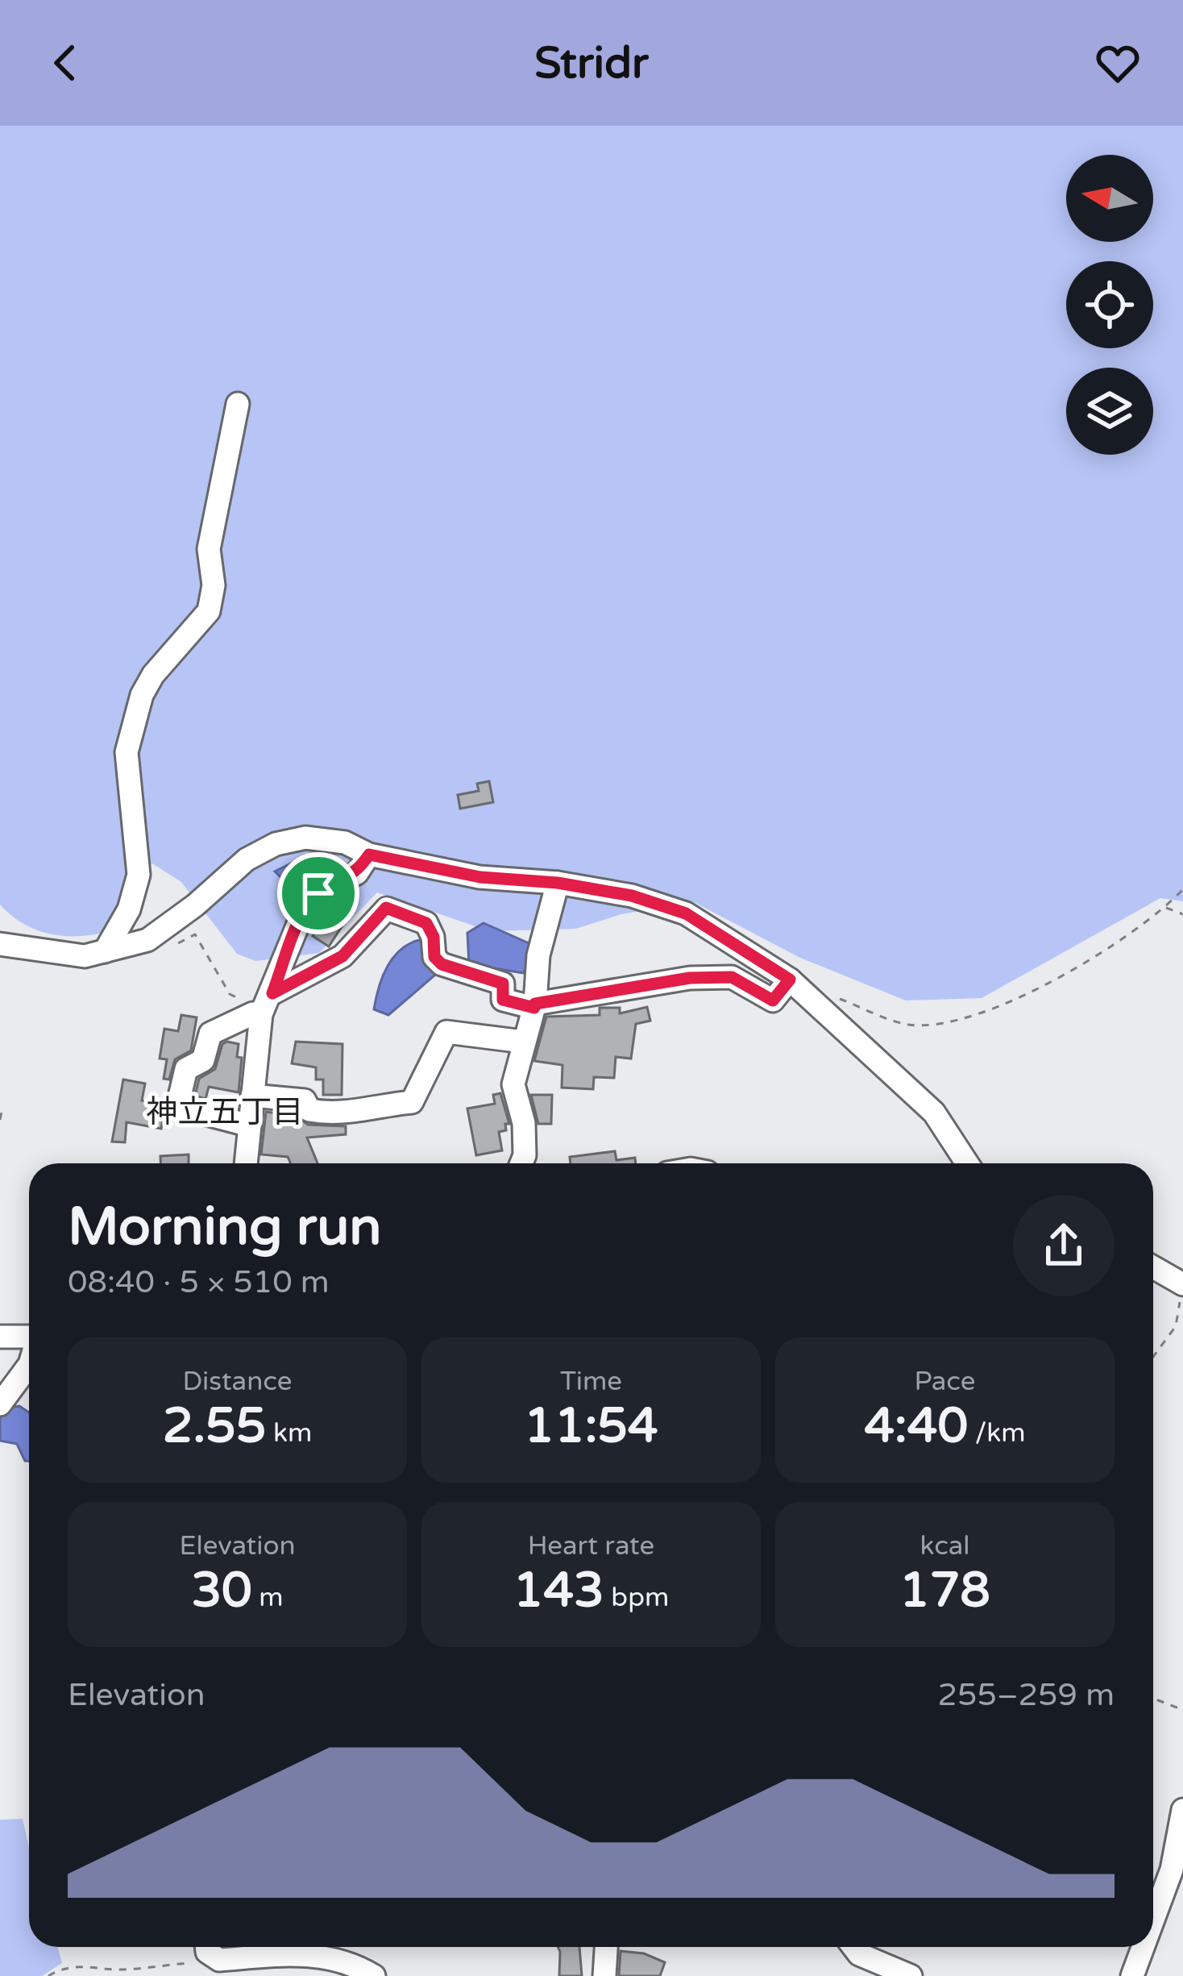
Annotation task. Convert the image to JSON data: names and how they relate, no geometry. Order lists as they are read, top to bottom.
{
  "districts": ["神立五丁目"],
  "north": "left",
  "page": {
    "header": "Stridr",
    "heading": ["Morning run", "08:40 · 5 × 510 m"],
    "stats": [
      ["Distance", "2.55 km"],
      ["Time", "11:54"],
      ["Pace", "4:40 /km"],
      ["Elevation", "30 m"],
      ["Heart rate", "143 bpm"],
      ["kcal", "178"]
    ],
    "chart": ["Elevation", "255–259 m"]
  }
}
